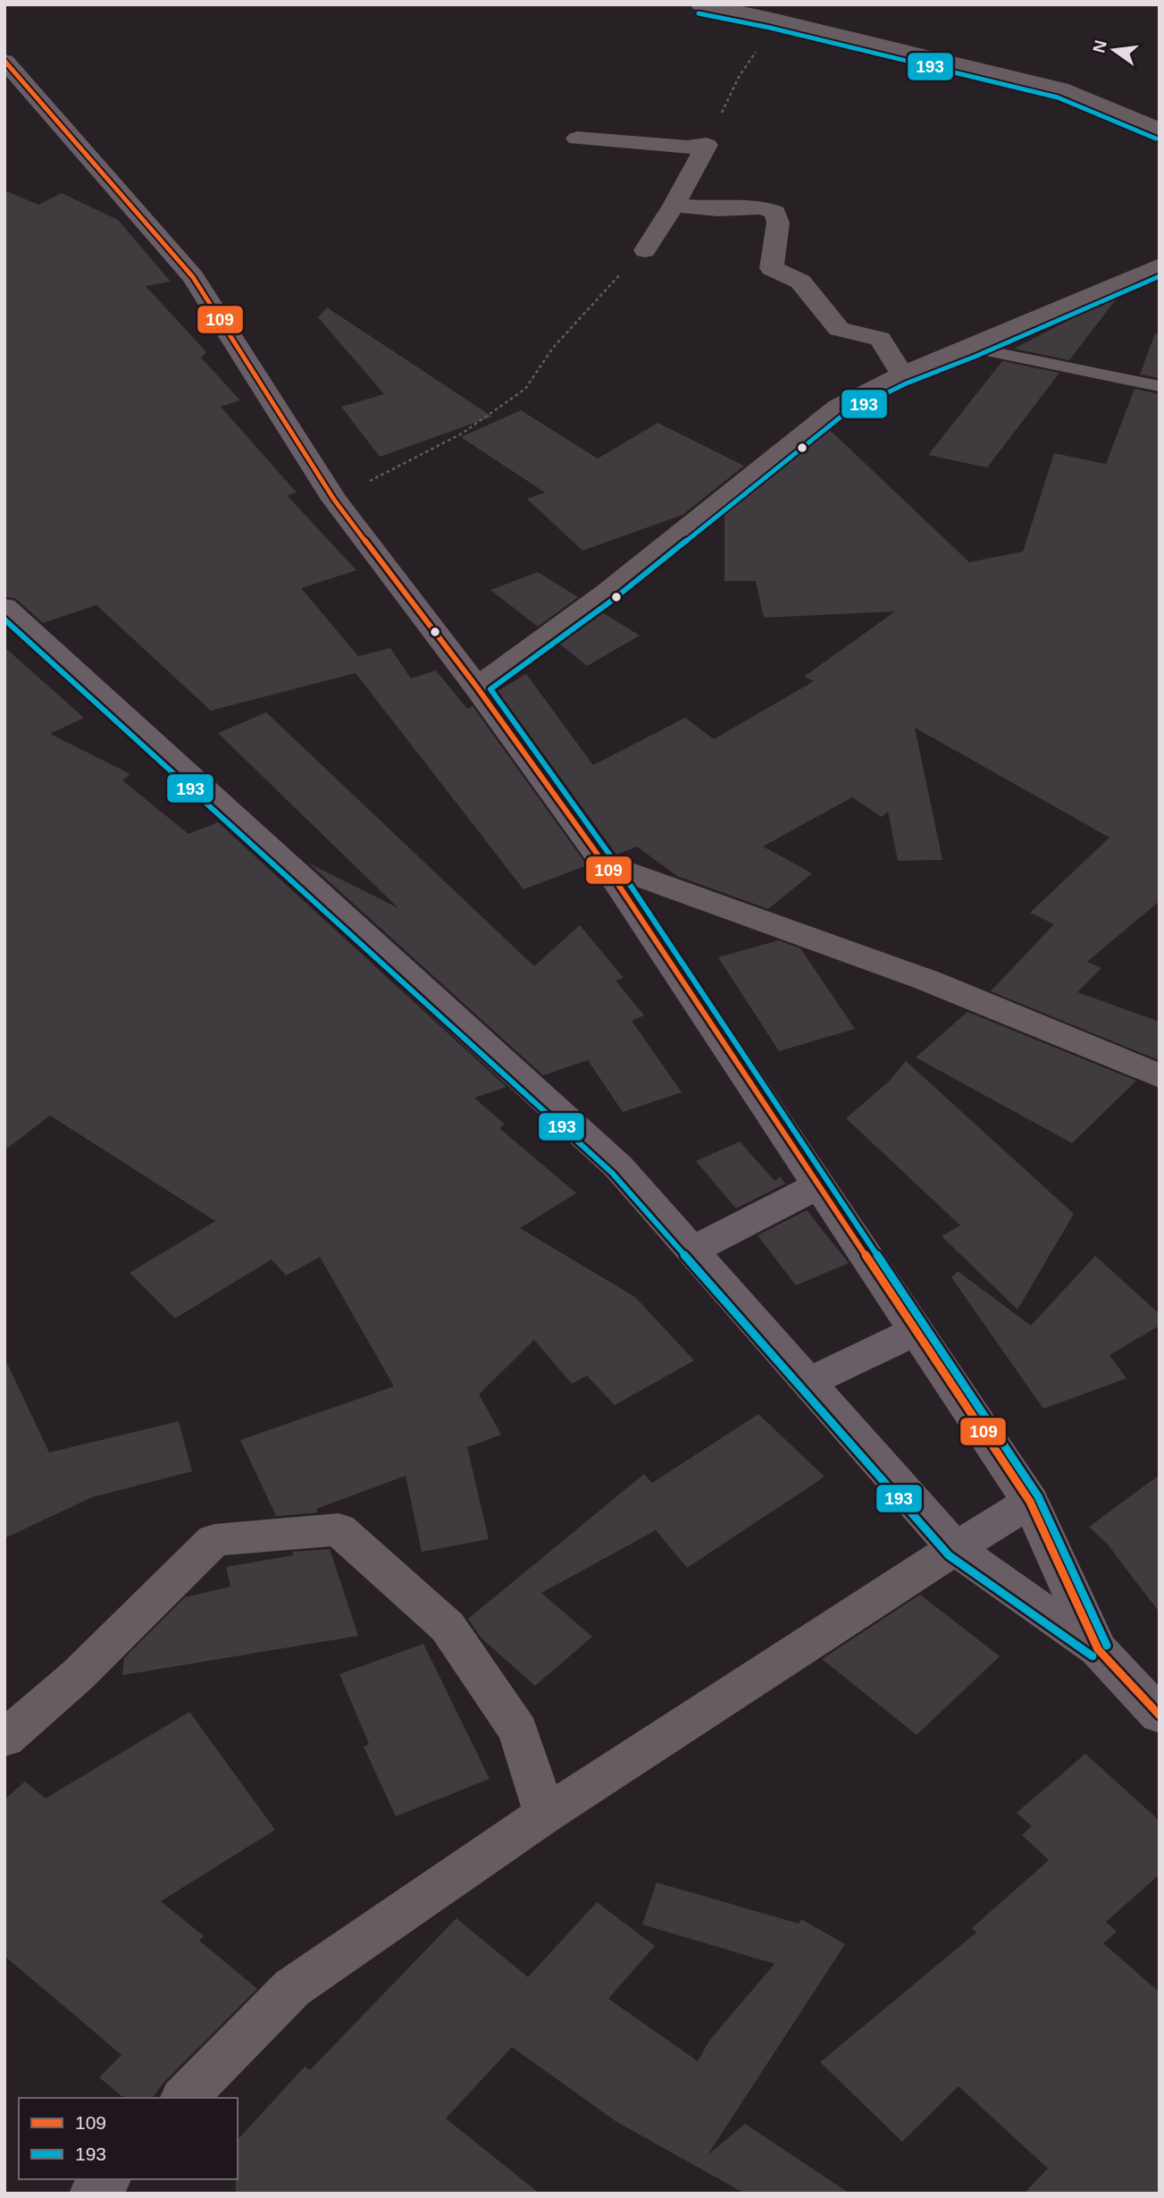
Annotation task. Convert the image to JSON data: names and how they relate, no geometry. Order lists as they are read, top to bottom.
{
  "lines": ["transit line 193", "transit line 109"],
  "legend": ["109", "193"],
  "north": "left"
}
